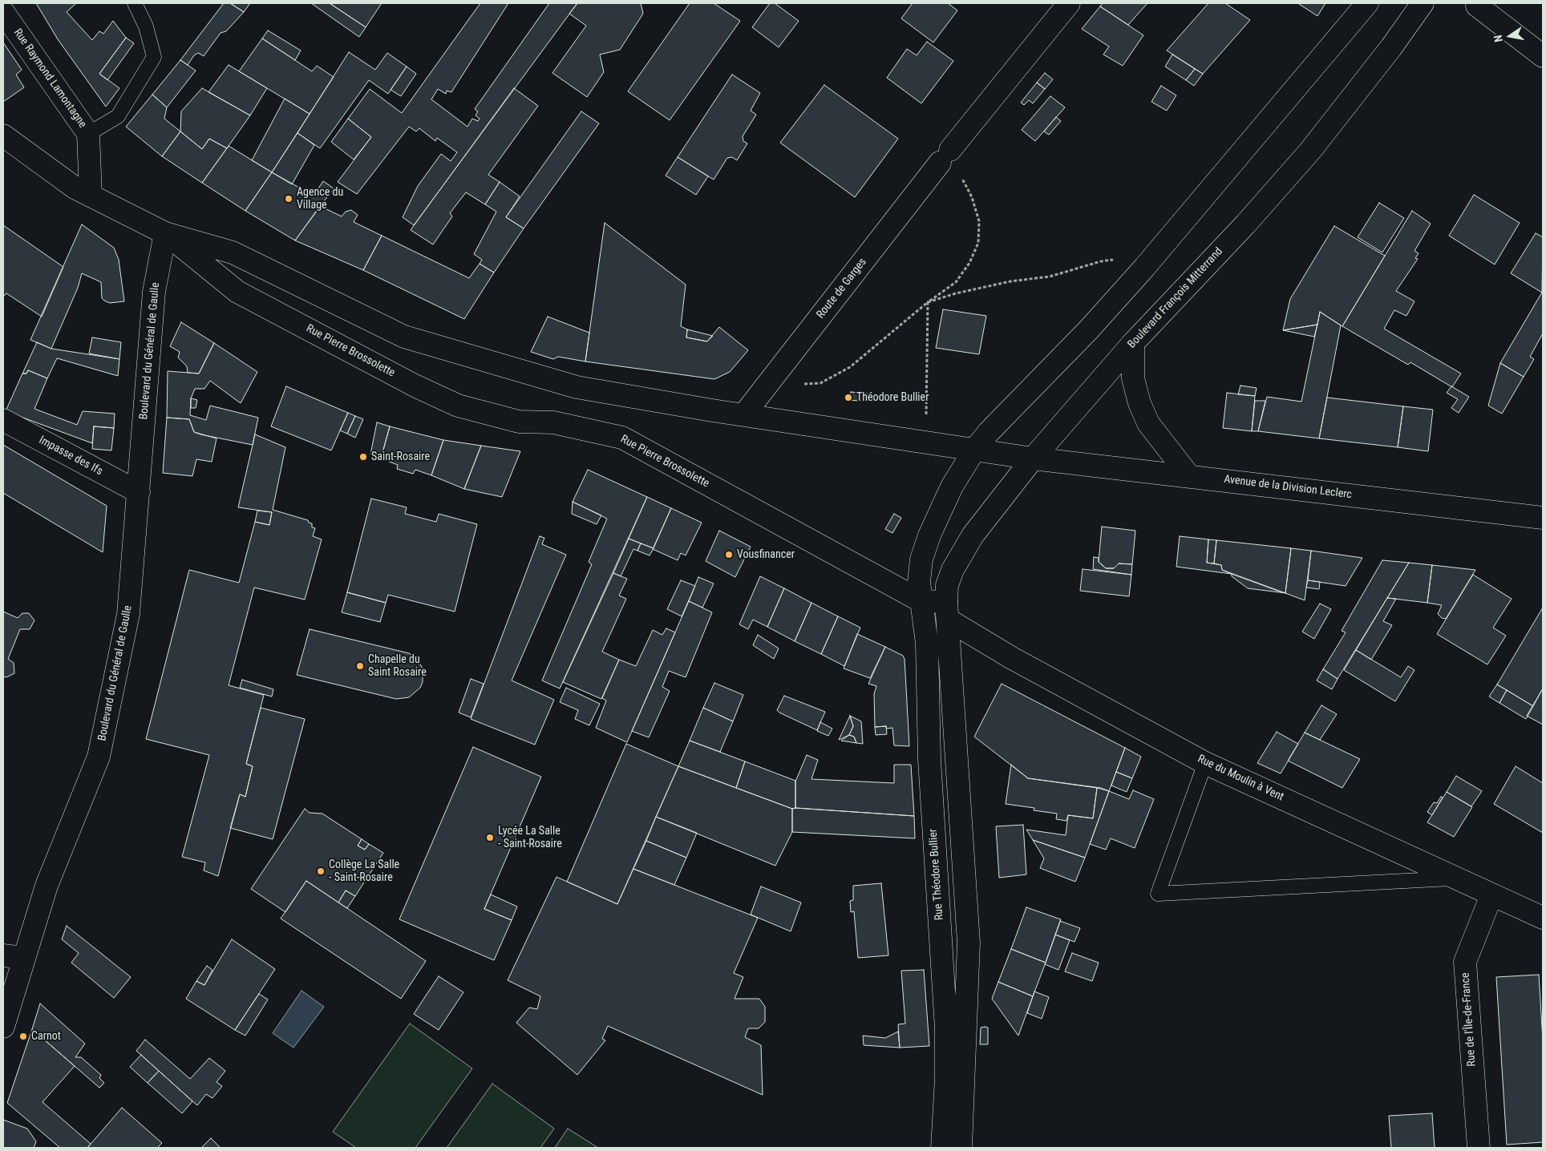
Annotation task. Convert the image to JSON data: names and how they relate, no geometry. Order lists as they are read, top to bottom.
{
  "streets": {
    "main road": [
      "Rue Raymond Lamontagne",
      "Route de Garges",
      "Boulevard François Mitterrand",
      "Boulevard du Général de Gaulle",
      "Rue Pierre Brossolette",
      "Impasse des Ifs",
      "Avenue de la Division Leclerc",
      "Rue du Moulin à Vent",
      "Rue Théodore Bullier",
      "Rue de l'Île-de-France"
    ]
  },
  "crossings": [
    ["Rue Raymond Lamontagne", "Rue Pierre Brossolette"],
    ["Route de Garges", "Rue Pierre Brossolette"],
    ["Boulevard François Mitterrand", "Rue Pierre Brossolette"],
    ["Boulevard François Mitterrand", "Avenue de la Division Leclerc"],
    ["Boulevard François Mitterrand", "Rue du Moulin à Vent"],
    ["Boulevard du Général de Gaulle", "Rue Pierre Brossolette"],
    ["Boulevard du Général de Gaulle", "Impasse des Ifs"],
    ["Rue Pierre Brossolette", "Avenue de la Division Leclerc"],
    ["Rue Pierre Brossolette", "Rue du Moulin à Vent"],
    ["Rue Pierre Brossolette", "Rue Théodore Bullier"],
    ["Rue du Moulin à Vent", "Rue de l'Île-de-France"]
  ],
  "places": [
    "Agence du Village",
    "Théodore Bullier",
    "Saint-Rosaire",
    "Vousfinancer",
    "Chapelle du Saint Rosaire",
    "Lycée La Salle - Saint-Rosaire",
    "Collège La Salle - Saint-Rosaire",
    "Carnot"
  ],
  "north": "left"
}
